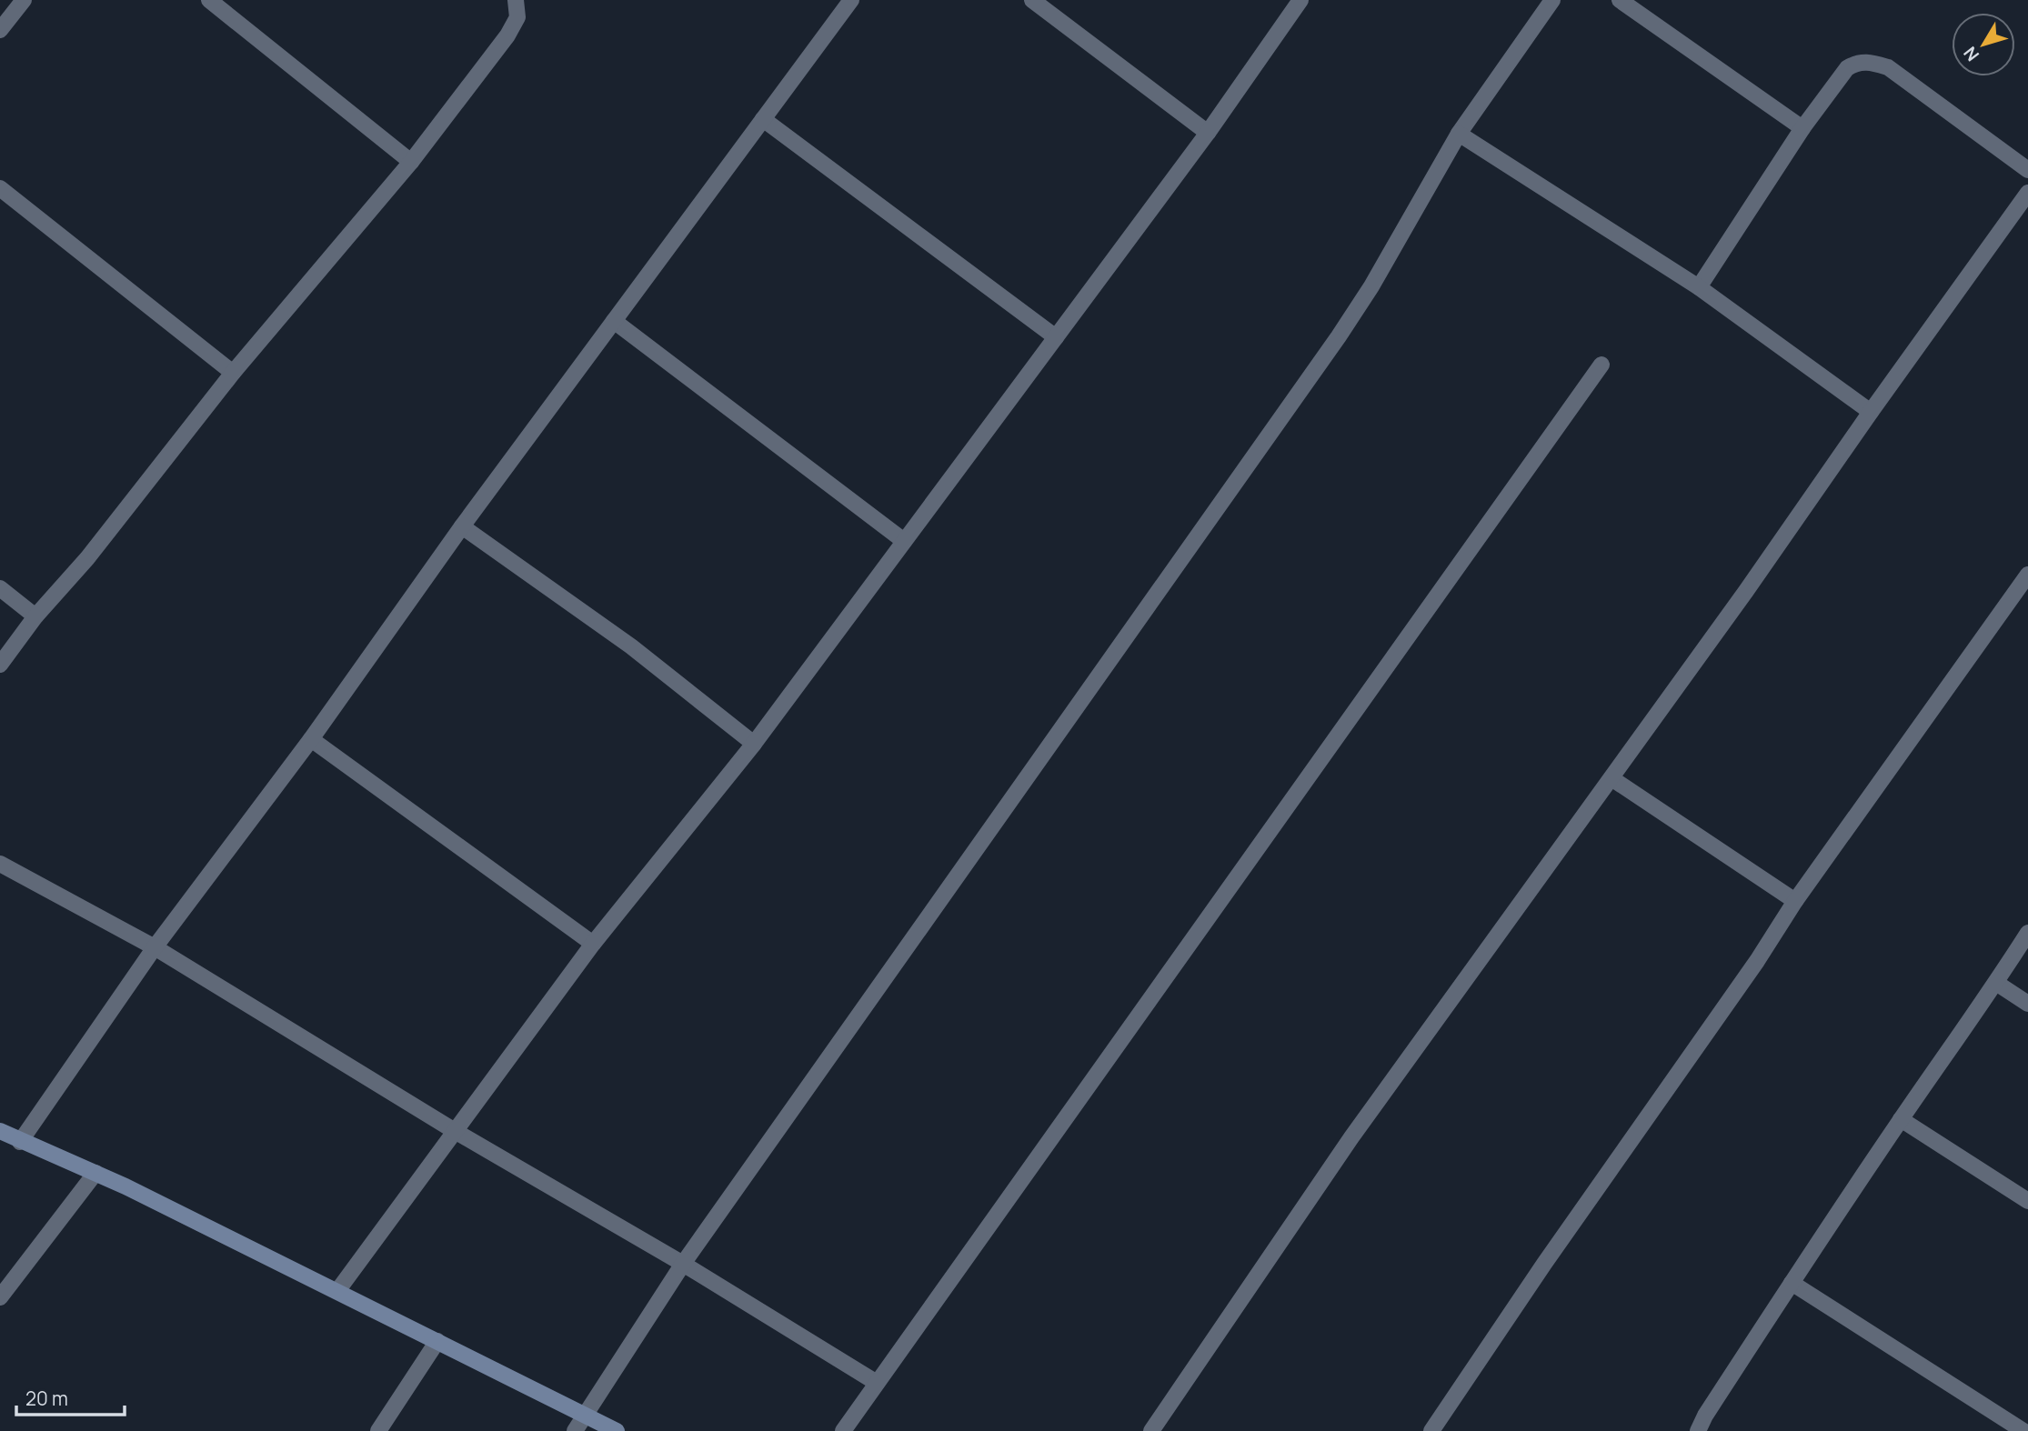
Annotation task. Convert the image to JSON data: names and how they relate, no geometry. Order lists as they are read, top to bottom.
{
  "scale_bar": "20 m",
  "north": "bottom left"
}
